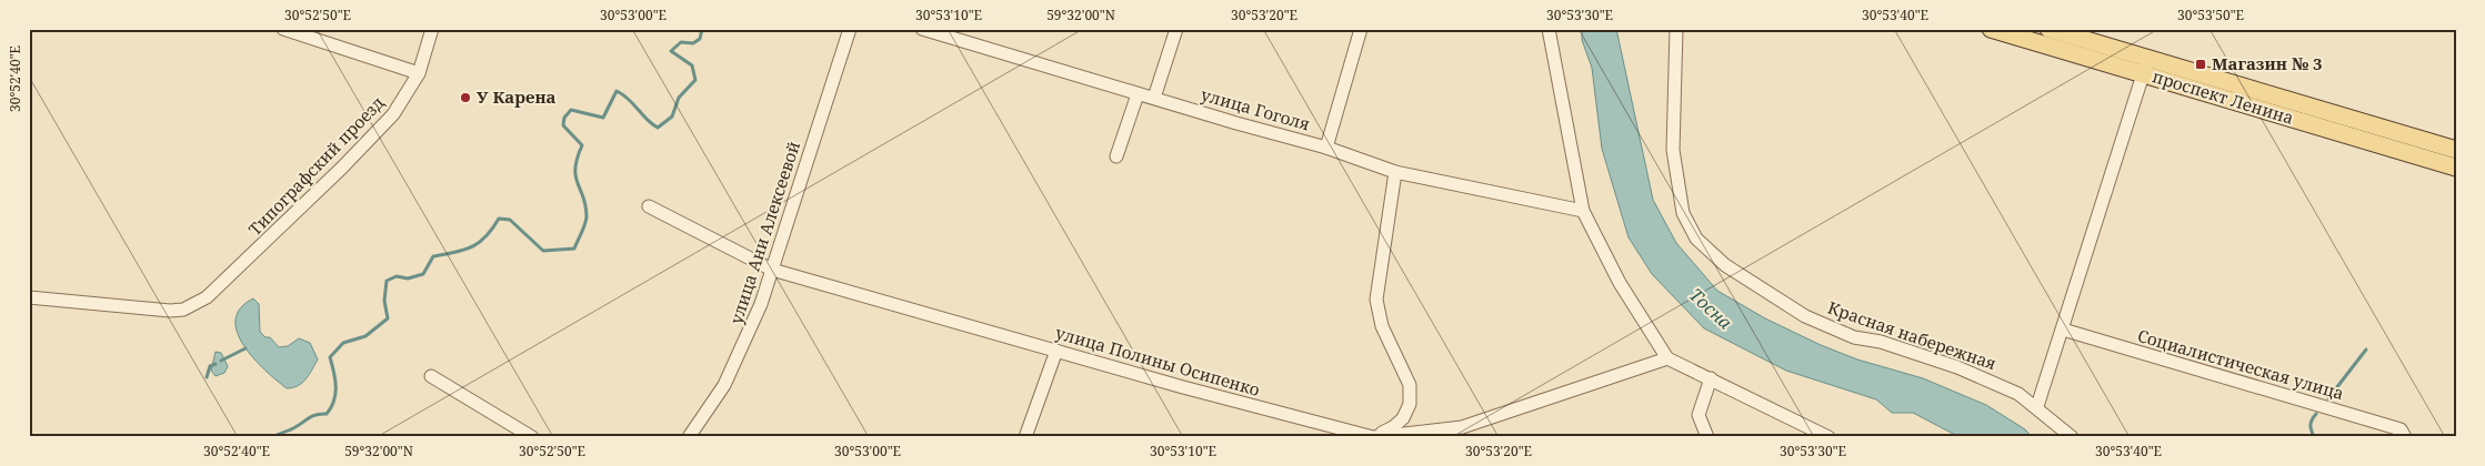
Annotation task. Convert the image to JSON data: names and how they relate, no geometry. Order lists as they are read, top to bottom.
{
  "streets": {
    "main road": ["проспект Ленина"],
    "street": [
      "улица Гоголя",
      "Типографский проезд",
      "улица Ани Алексеевой",
      "Красная набережная",
      "улица Полины Осипенко",
      "Социалистическая улица"
    ]
  },
  "crossings": [
    ["улица Ани Алексеевой", "улица Полины Осипенко"]
  ],
  "water": ["Тосна"],
  "places": {
    "transit": ["Магазин № 3"],
    "other": ["У Карена"]
  },
  "coordinates": [
    "30°52'50\"E",
    "30°53'00\"E",
    "30°53'10\"E",
    "59°32'00\"N",
    "30°53'20\"E",
    "30°53'30\"E",
    "30°53'40\"E",
    "30°53'50\"E",
    "30°52'40\"E"
  ]
}
